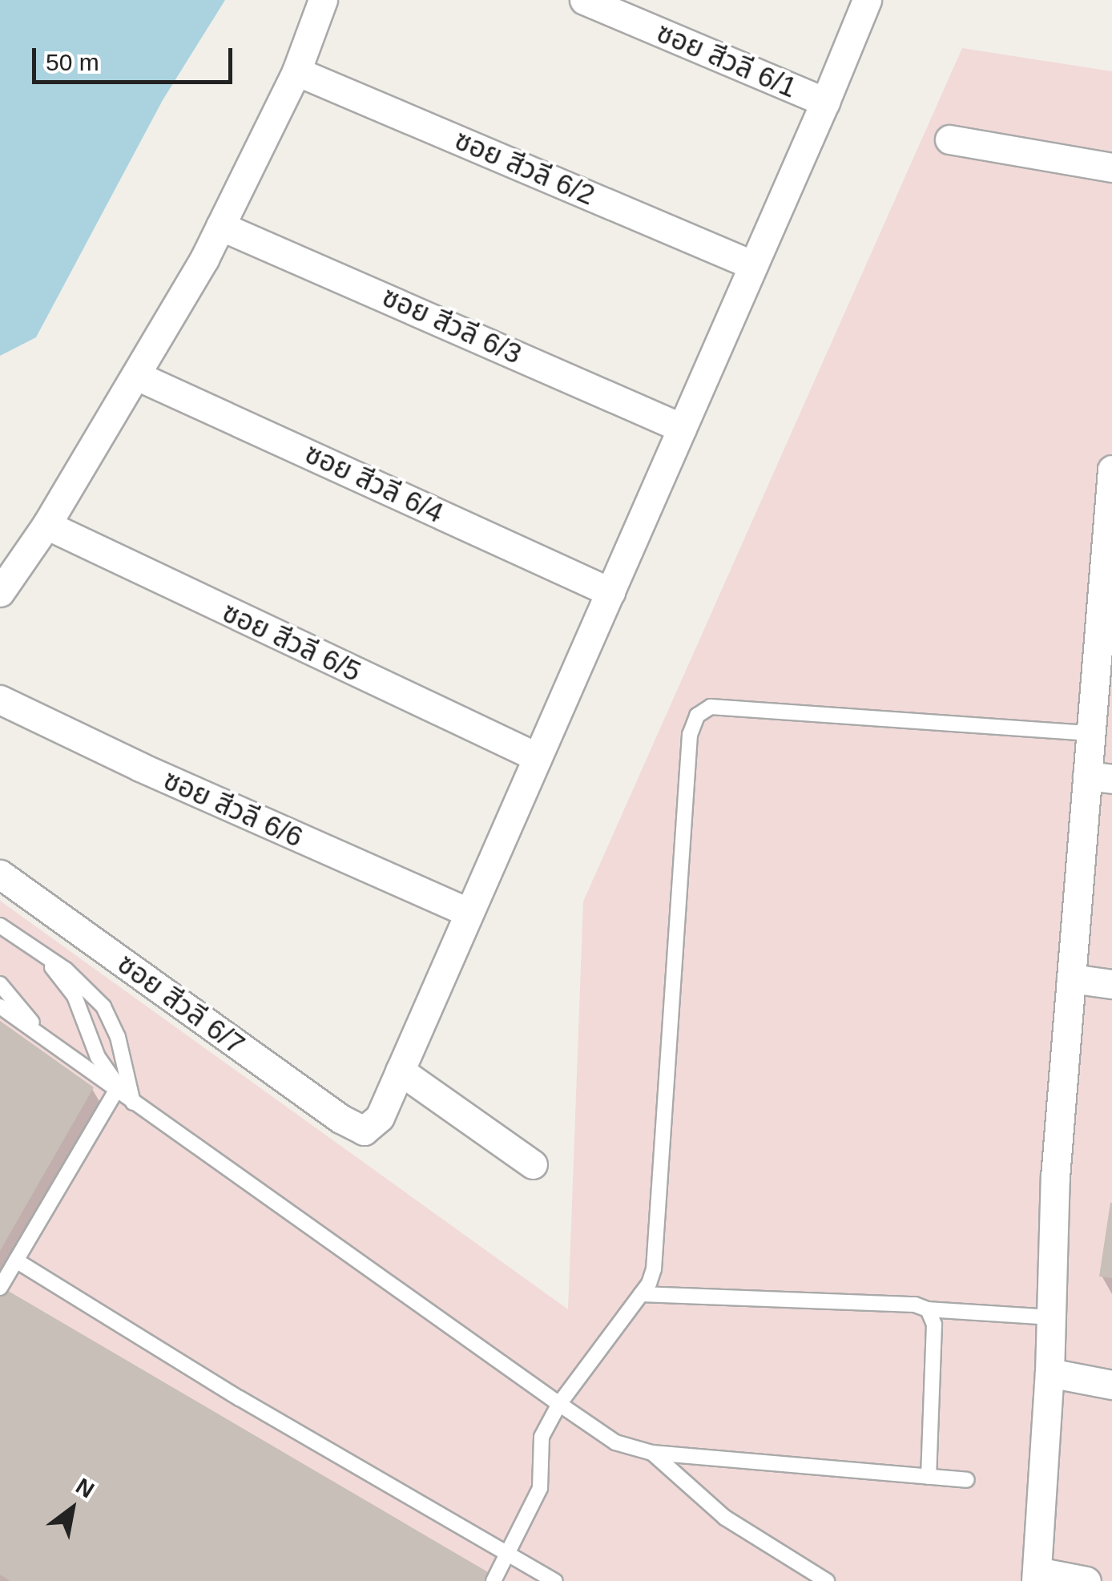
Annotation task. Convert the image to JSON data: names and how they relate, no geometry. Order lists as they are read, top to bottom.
{
  "streets": {
    "street": [
      "ซอย สีวลี 6/1",
      "ซอย สีวลี 6/2",
      "ซอย สีวลี 6/3",
      "ซอย สีวลี 6/4",
      "ซอย สีวลี 6/5",
      "ซอย สีวลี 6/6",
      "ซอย สีวลี 6/7"
    ]
  },
  "scale_bar": "50 m",
  "north": "top right"
}
